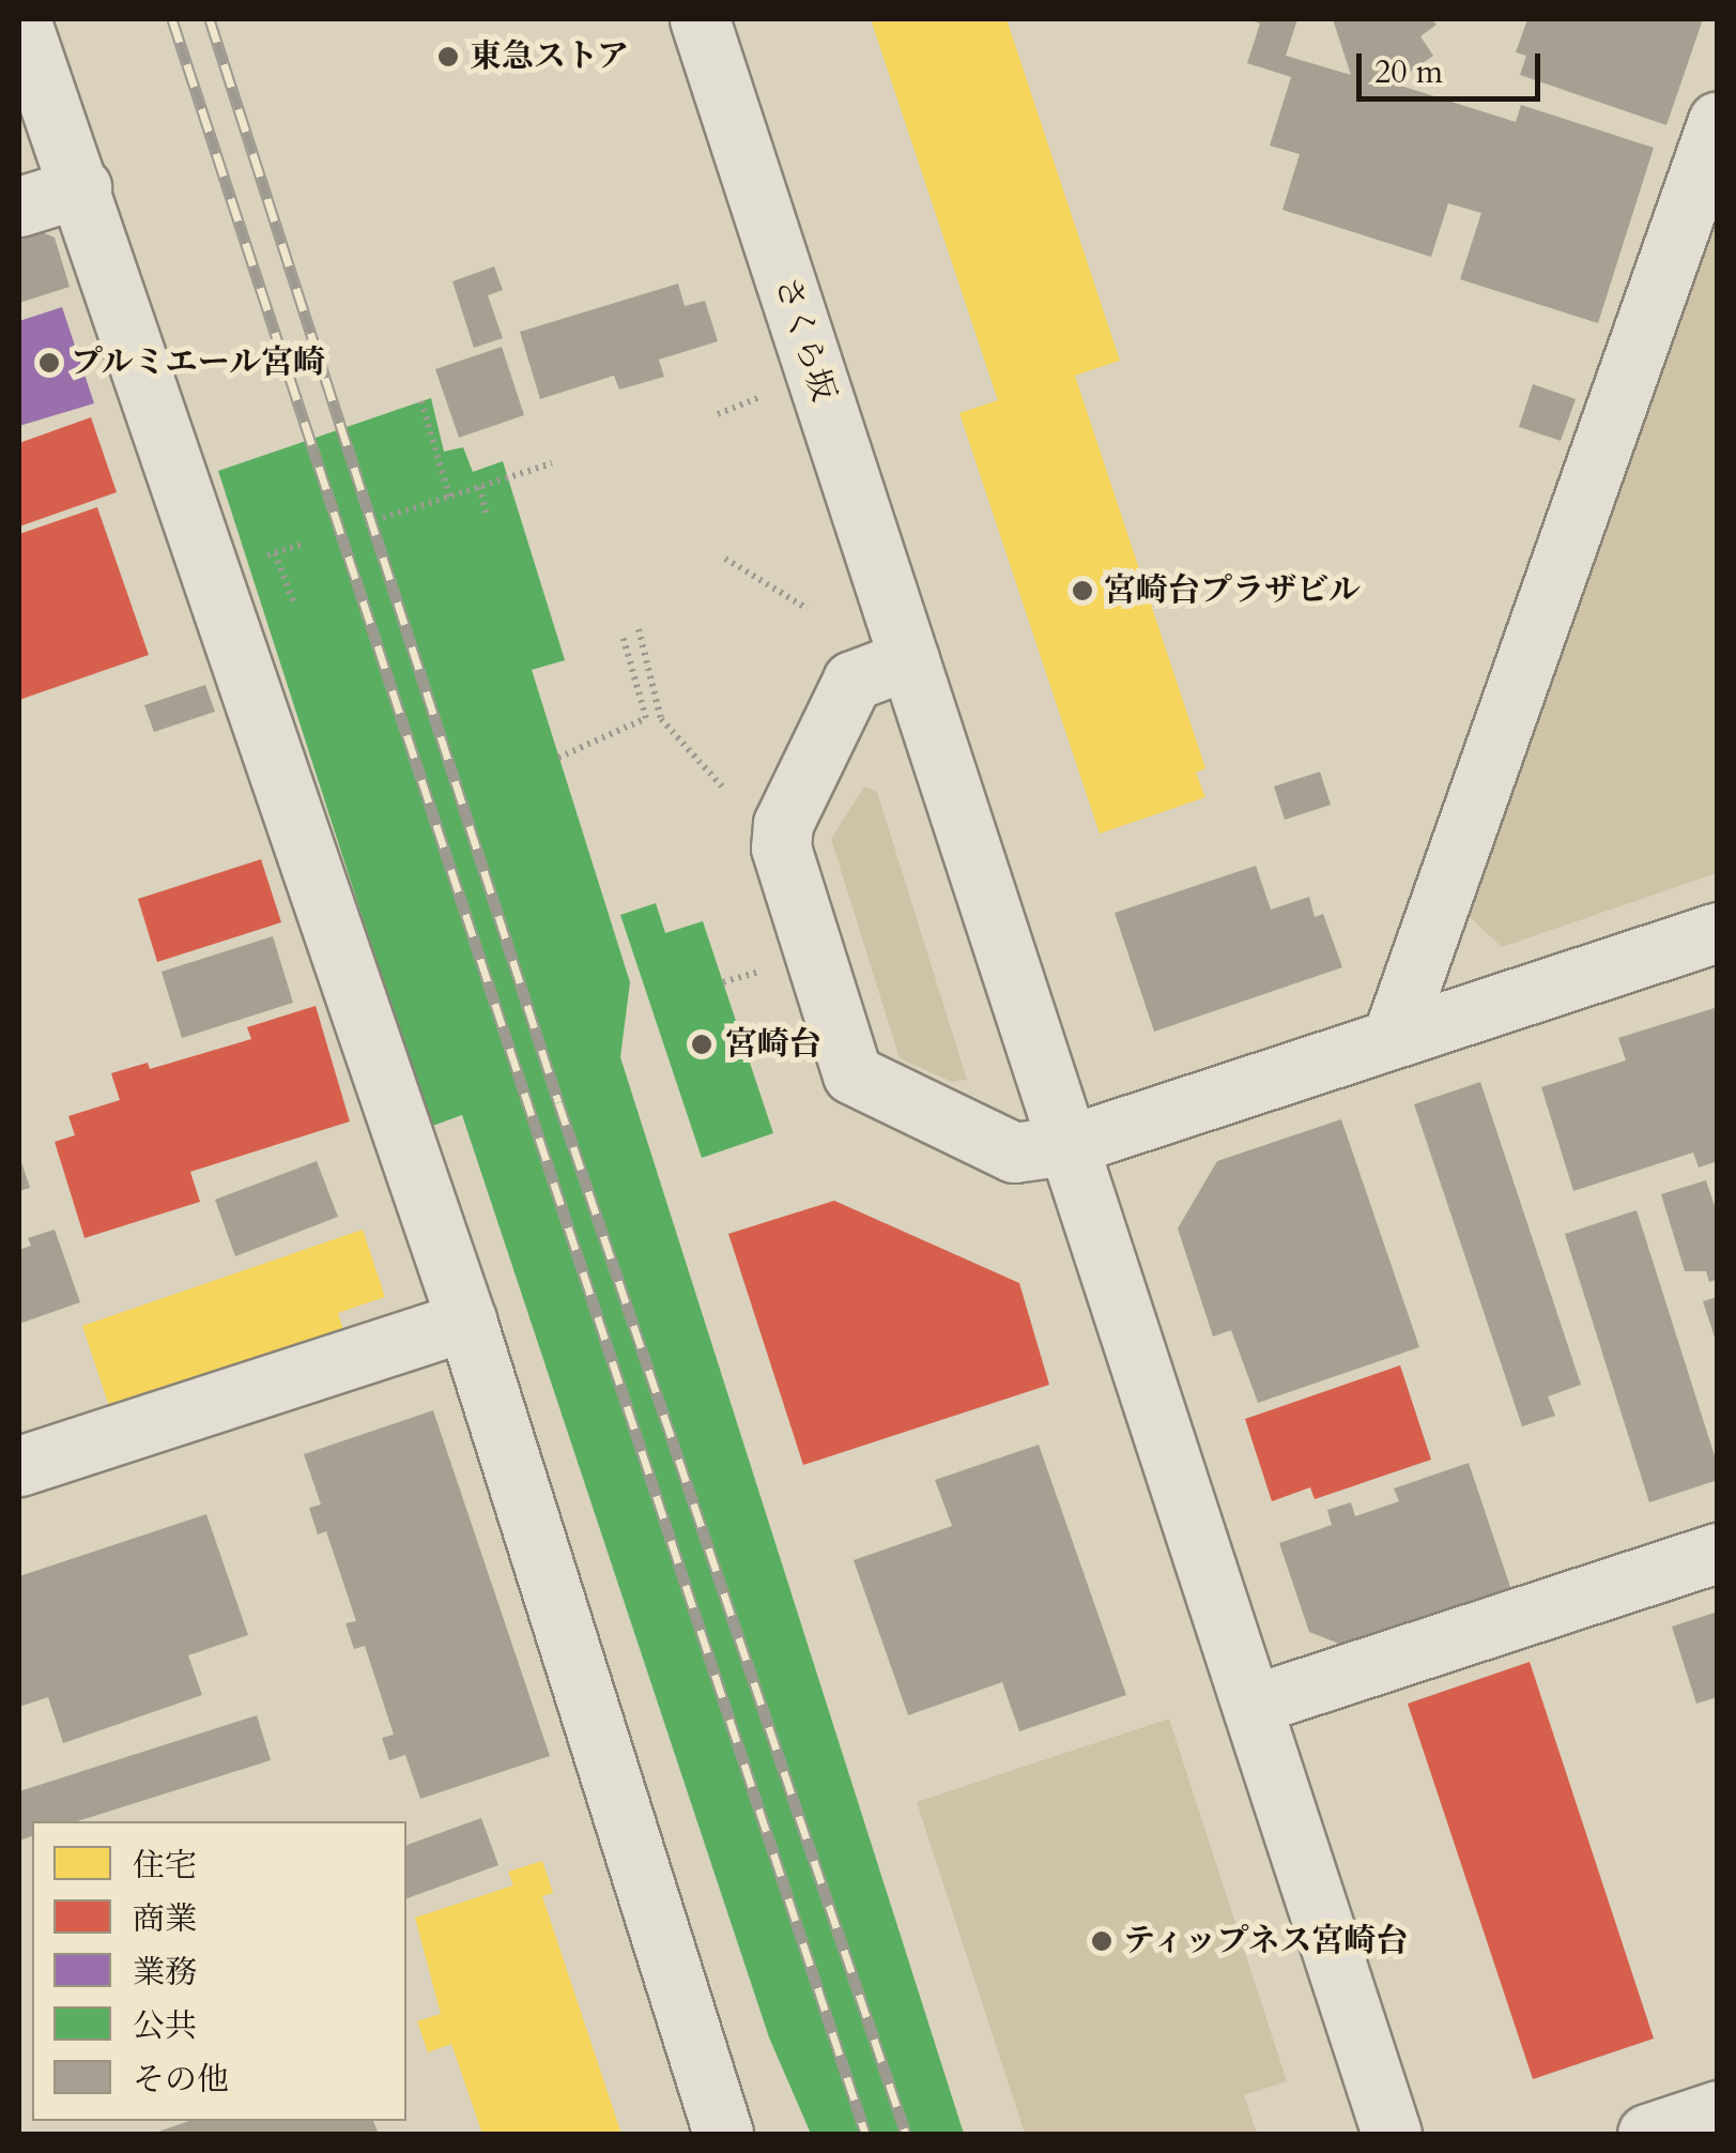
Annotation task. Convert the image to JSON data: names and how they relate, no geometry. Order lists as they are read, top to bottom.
{
  "streets": {
    "street": ["さくら坂"]
  },
  "places": [
    "東急ストア",
    "プルミエール宮崎",
    "宮崎台プラザビル",
    "宮崎台",
    "ティップネス宮崎台"
  ],
  "legend": [
    "住宅",
    "商業",
    "業務",
    "公共",
    "その他"
  ],
  "scale_bar": "20 m"
}
